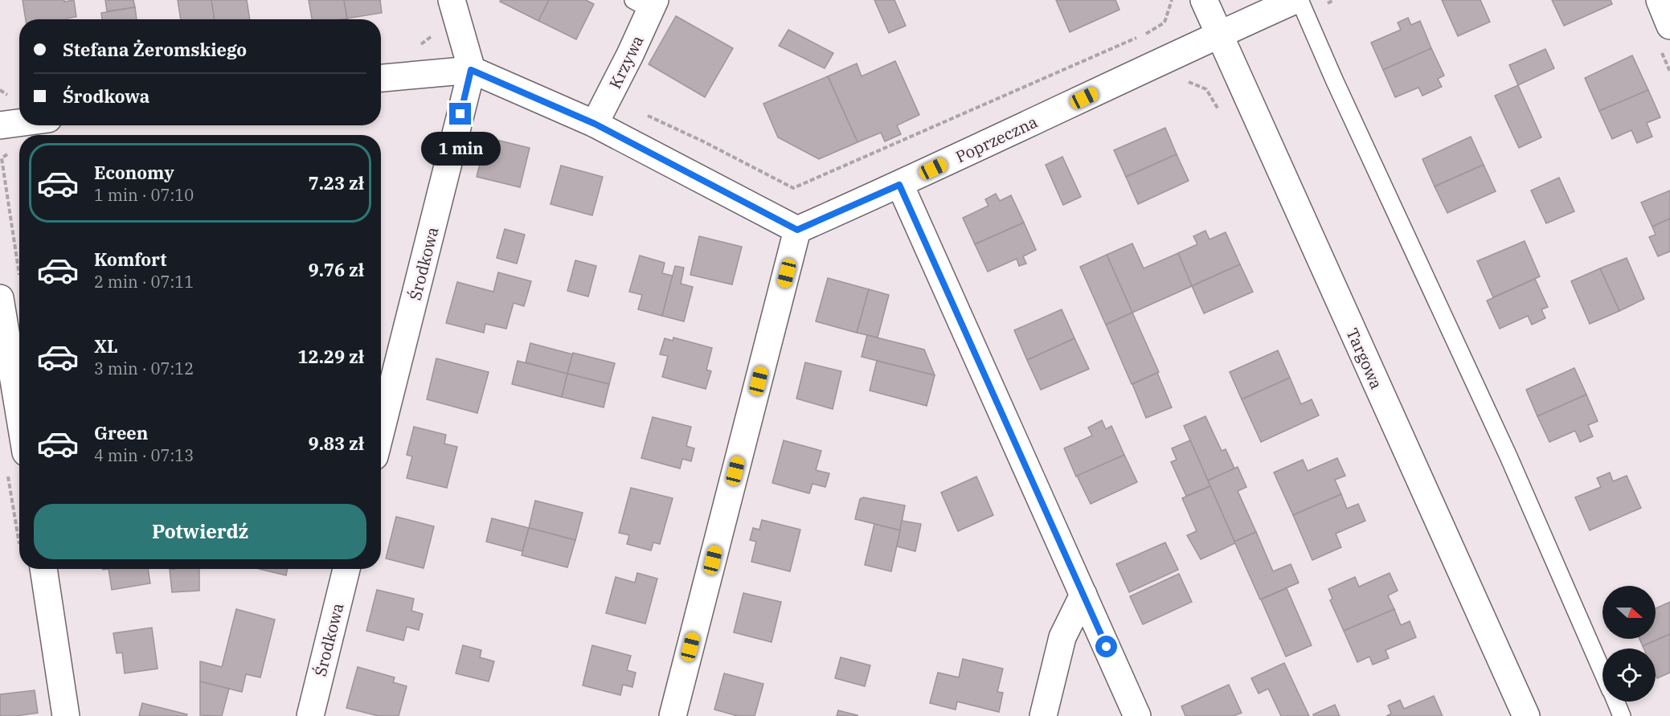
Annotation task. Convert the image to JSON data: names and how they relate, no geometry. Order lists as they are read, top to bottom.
{
  "streets": {
    "street": [
      "Krzywa",
      "Poprzeczna",
      "Środkowa",
      "Targowa"
    ]
  },
  "crossings": [
    ["Poprzeczna", "Targowa"]
  ],
  "north": "right",
  "page": {
    "banner": ["Stefana Żeromskiego", "Środkowa"],
    "bubble": "1 min",
    "list": [
      {
        "name": "Economy",
        "note": "1 min · 07:10",
        "value": "7.23 zł"
      },
      {
        "name": "Komfort",
        "note": "2 min · 07:11",
        "value": "9.76 zł"
      },
      {
        "name": "XL",
        "note": "3 min · 07:12",
        "value": "12.29 zł"
      },
      {
        "name": "Green",
        "note": "4 min · 07:13",
        "value": "9.83 zł"
      }
    ],
    "buttons": "Potwierdź"
  }
}
